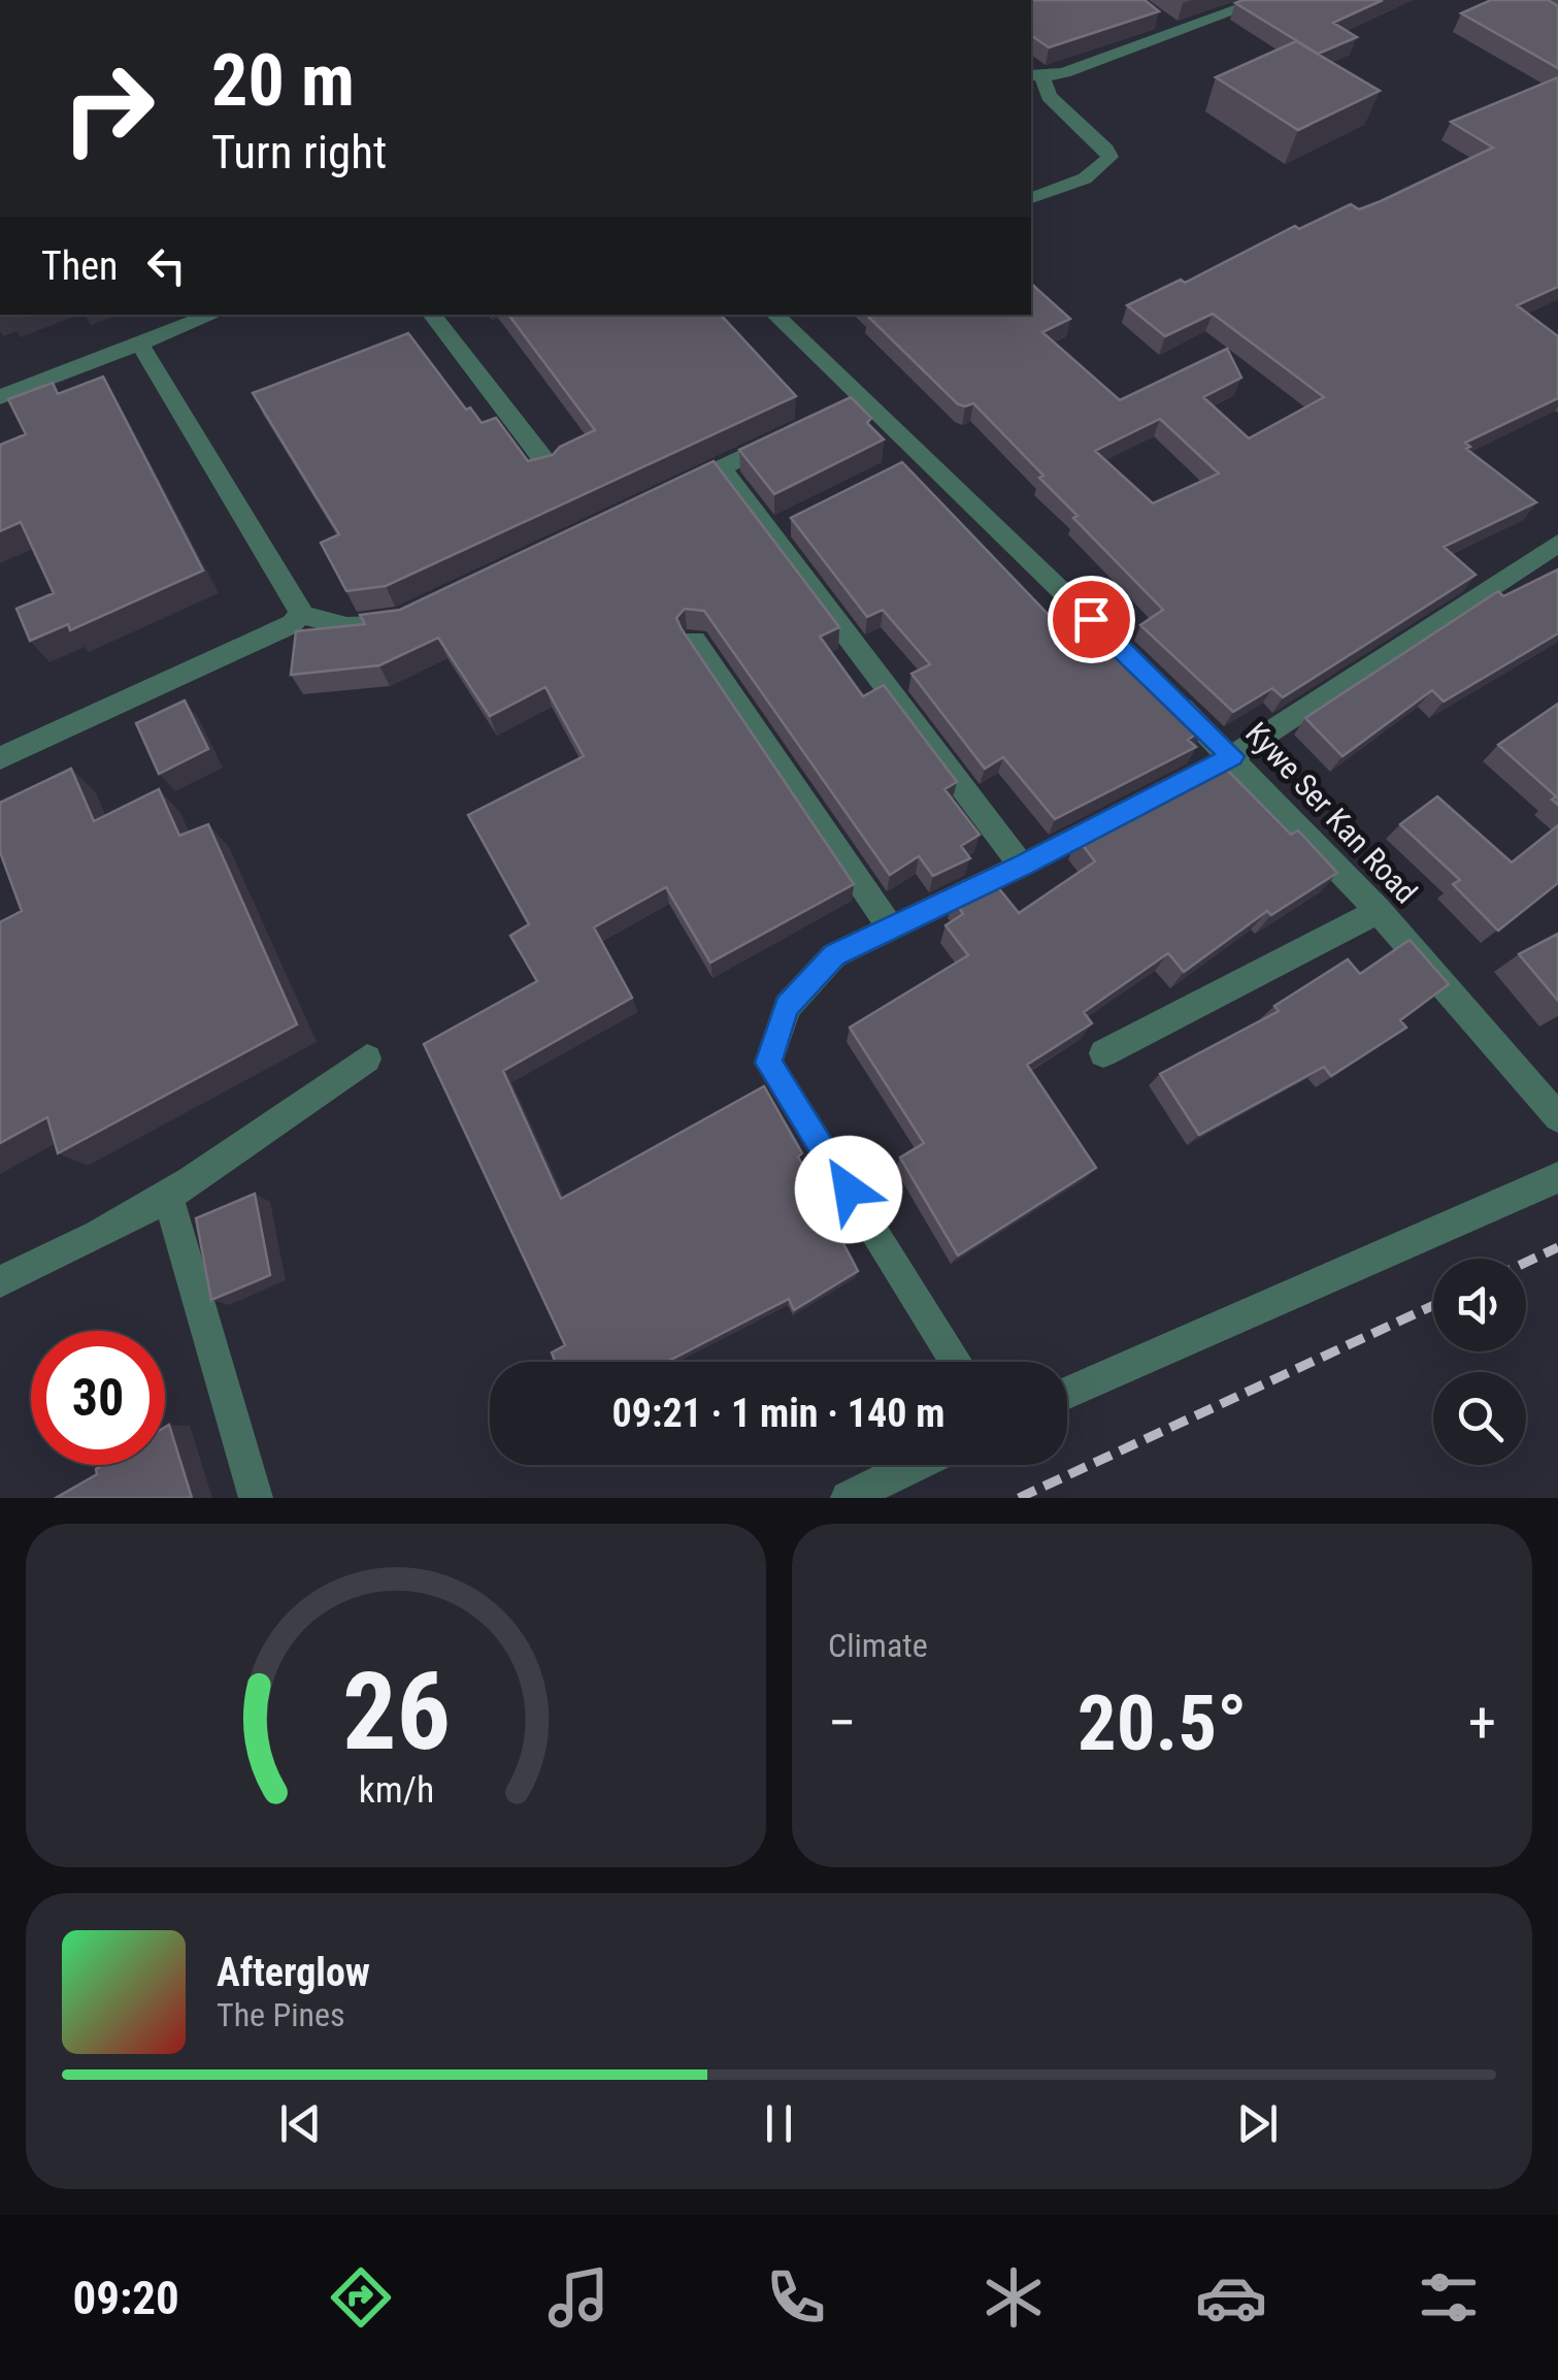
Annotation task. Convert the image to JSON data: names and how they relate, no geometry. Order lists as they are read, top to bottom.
{
  "streets": {
    "street": ["Kywe Ser Kan Road"]
  },
  "page": {
    "turn": ["20 m", "Turn right"],
    "then": "Then",
    "limit": "30",
    "trip": "09:21 · 1 min · 140 m",
    "tile": "Climate",
    "heat": ["−", "20.5°", "+"],
    "song": ["Afterglow", "The Pines"],
    "tabs": "09:20",
    "gauge": ["26", "km/h"]
  }
}
